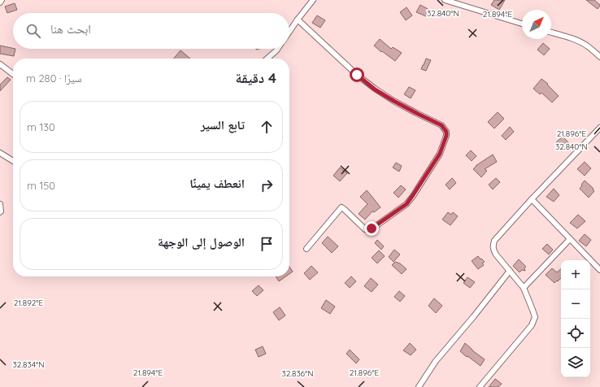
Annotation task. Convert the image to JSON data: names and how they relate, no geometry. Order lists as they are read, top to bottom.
{
  "north": "top right",
  "page": {
    "search": "ابحث هنا",
    "heading": ["4 دقيقة", "سيرًا · 280 m"],
    "list": [
      ["تابع السير", "130 m"],
      ["انعطف يمينًا", "150 m"],
      "الوصول إلى الوجهة"
    ],
    "map_buttons": ["+", "−"]
  },
  "coordinates": [
    "32.840°N",
    "21.894°E",
    "21.896°E",
    "21.892°E",
    "32.834°N",
    "32.836°N"
  ]
}
